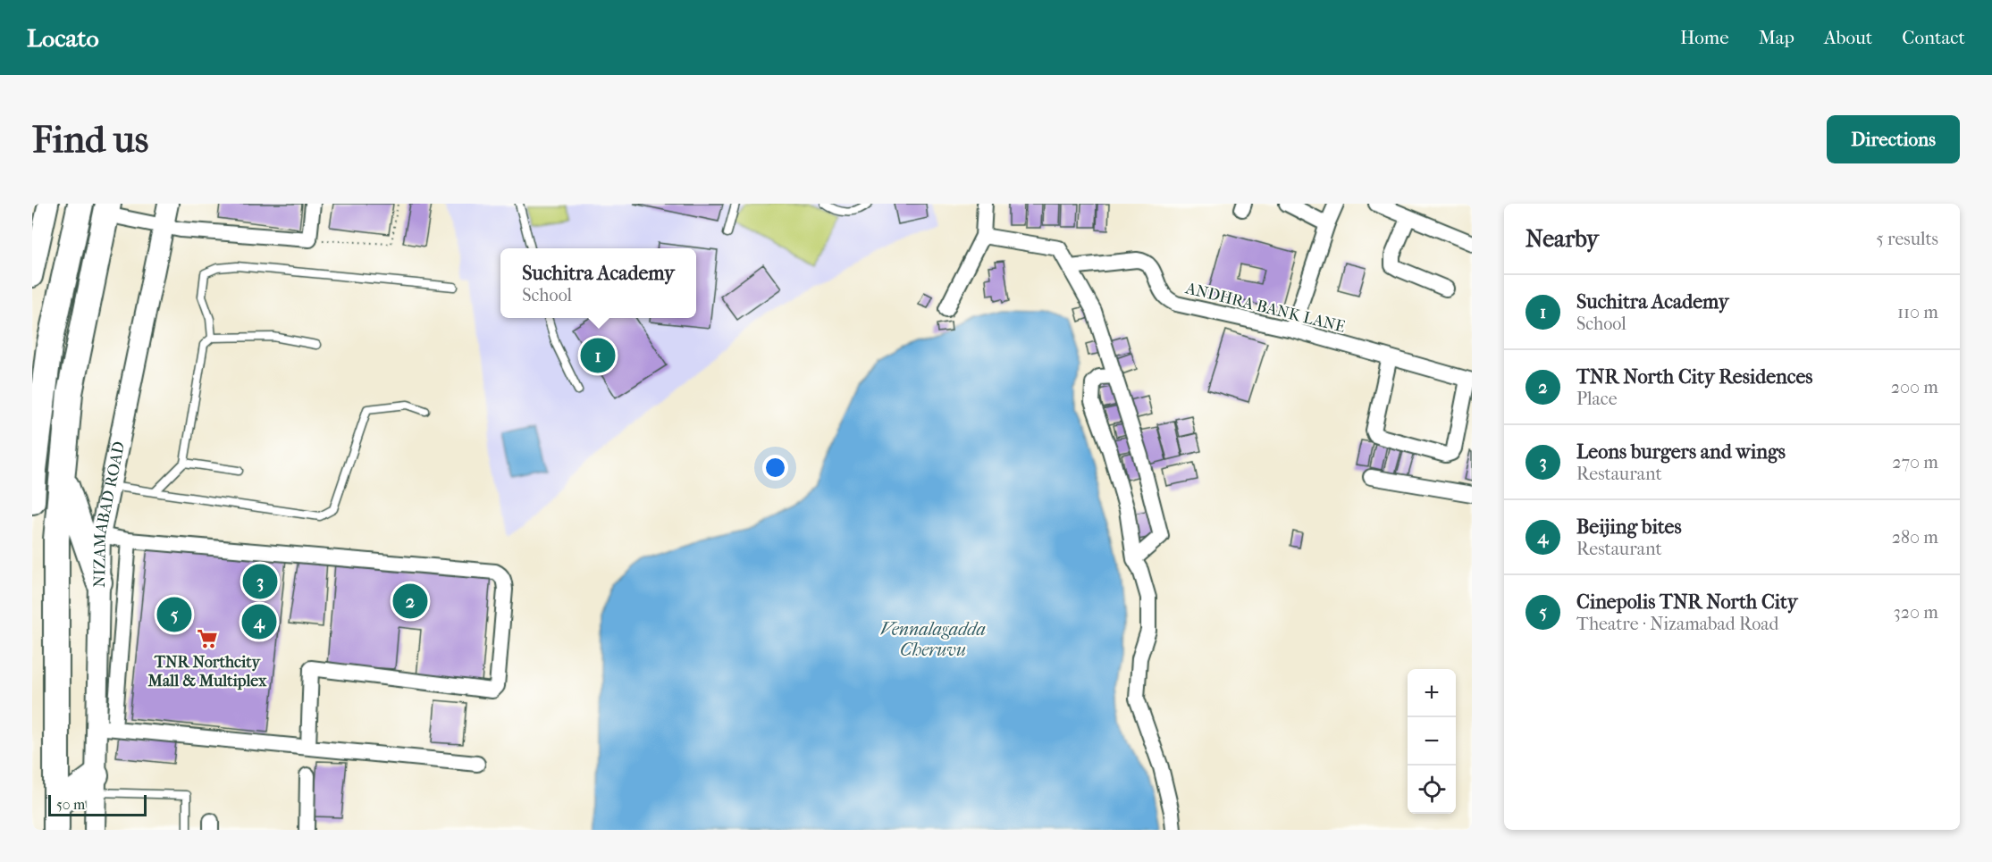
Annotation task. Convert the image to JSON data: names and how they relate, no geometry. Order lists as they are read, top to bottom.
{
  "streets": {
    "main road": ["NIZAMABAD ROAD"],
    "street": ["ANDHRA BANK LANE"]
  },
  "water": ["Vennalagadda Cheruvu"],
  "places": {
    "supermarket": ["TNR Northcity Mall & Multiplex"]
  },
  "scale_bar": "50 m",
  "page": {
    "header": "Locato",
    "nav": [
      "Home",
      "Map",
      "About",
      "Contact"
    ],
    "buttons": "Directions",
    "title": "Find us",
    "heading": ["Nearby", "5 results"],
    "popup": ["Suchitra Academy", "School"],
    "list": [
      {
        "mark": "1",
        "name": "Suchitra Academy",
        "note": "School",
        "value": "110 m"
      },
      {
        "mark": "2",
        "name": "TNR North City Residences",
        "note": "Place",
        "value": "200 m"
      },
      {
        "mark": "3",
        "name": "Leons burgers and wings",
        "note": "Restaurant",
        "value": "270 m"
      },
      {
        "mark": "4",
        "name": "Beijing bites",
        "note": "Restaurant",
        "value": "280 m"
      },
      {
        "mark": "5",
        "name": "Cinepolis TNR North City",
        "note": "Theatre · Nizamabad Road",
        "value": "320 m"
      }
    ],
    "pins": [
      "1",
      "3",
      "2",
      "5",
      "4"
    ],
    "map_buttons": ["+", "−"],
    "scale": "50 m"
  }
}
